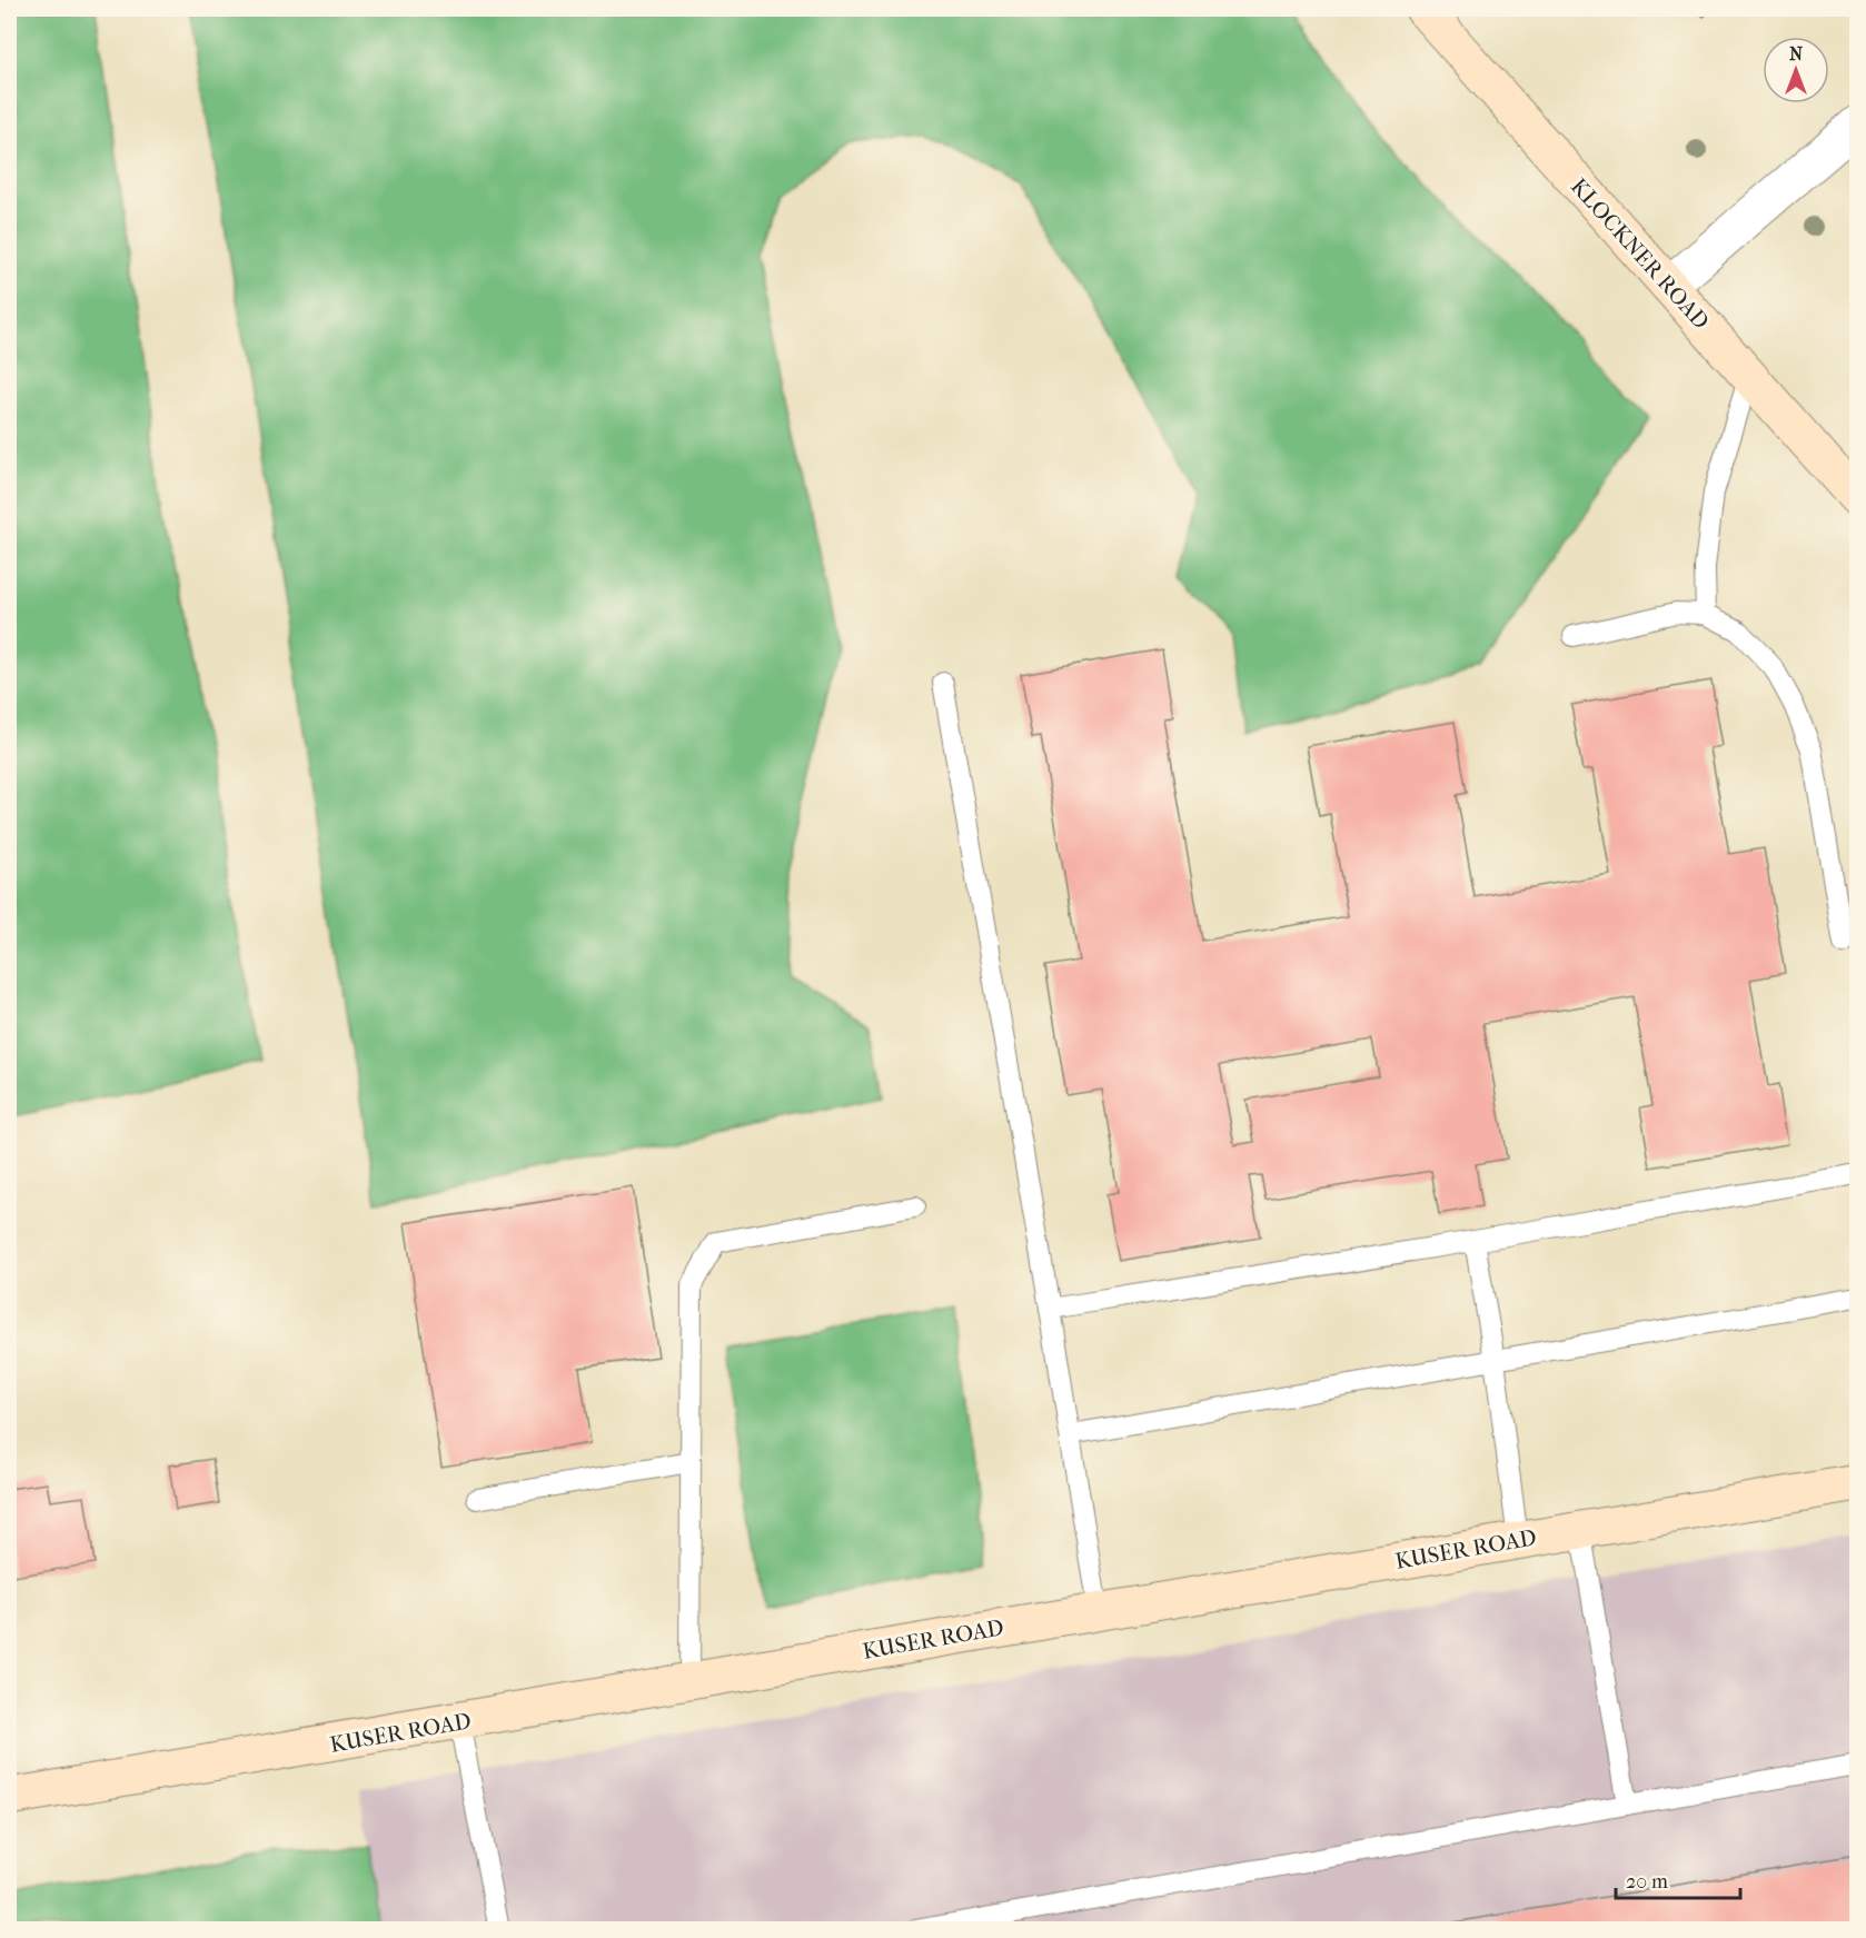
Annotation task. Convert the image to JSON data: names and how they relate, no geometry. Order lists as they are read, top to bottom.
{
  "streets": {
    "street": ["KLOCKNER ROAD", "KUSER ROAD"]
  },
  "scale_bar": "20 m",
  "north": "top"
}
